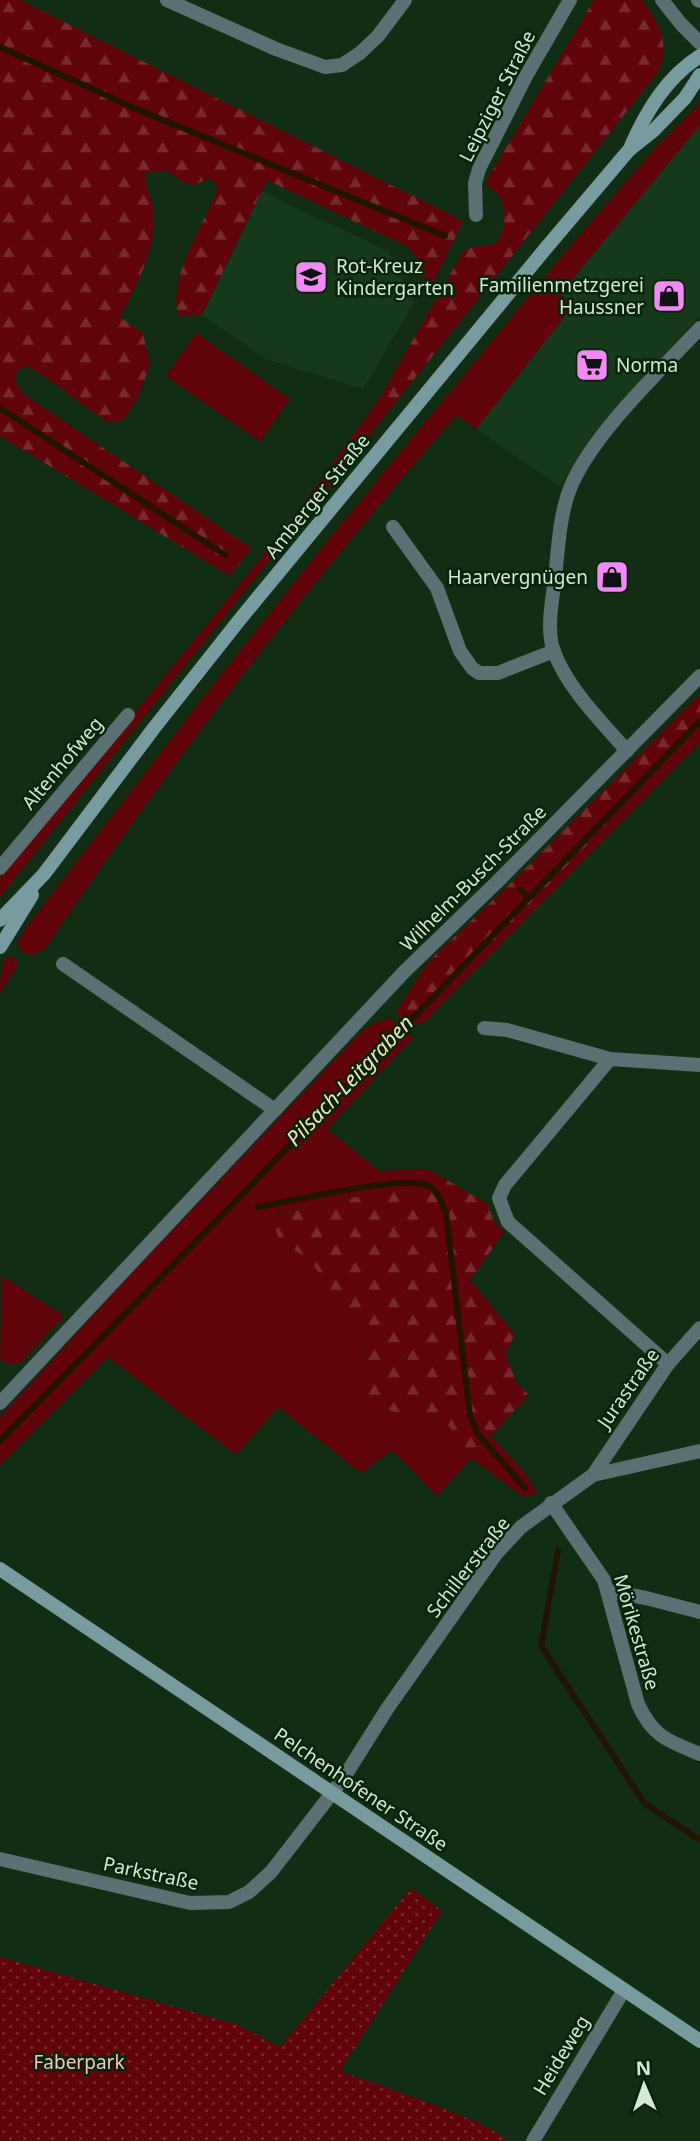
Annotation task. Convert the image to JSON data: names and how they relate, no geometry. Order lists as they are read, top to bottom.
{
  "streets": {
    "main road": ["Amberger Straße", "Pelchenhofener Straße"],
    "street": [
      "Leipziger Straße",
      "Altenhofweg",
      "Wilhelm-Busch-Straße",
      "Jurastraße",
      "Schillerstraße",
      "Mörikestraße",
      "Parkstraße",
      "Heideweg"
    ]
  },
  "crossings": [
    ["Jurastraße", "Schillerstraße"],
    ["Schillerstraße", "Mörikestraße"],
    ["Schillerstraße", "Pelchenhofener Straße"],
    ["Schillerstraße", "Parkstraße"],
    ["Pelchenhofener Straße", "Parkstraße"],
    ["Pelchenhofener Straße", "Heideweg"]
  ],
  "water": ["Pilsach-Leitgraben"],
  "parks": ["Faberpark"],
  "places": {
    "school or university": ["Rot-Kreuz Kindergarten"],
    "shop": ["Familienmetzgerei Haussner", "Haarvergnügen"],
    "supermarket": ["Norma"]
  },
  "north": "top"
}
